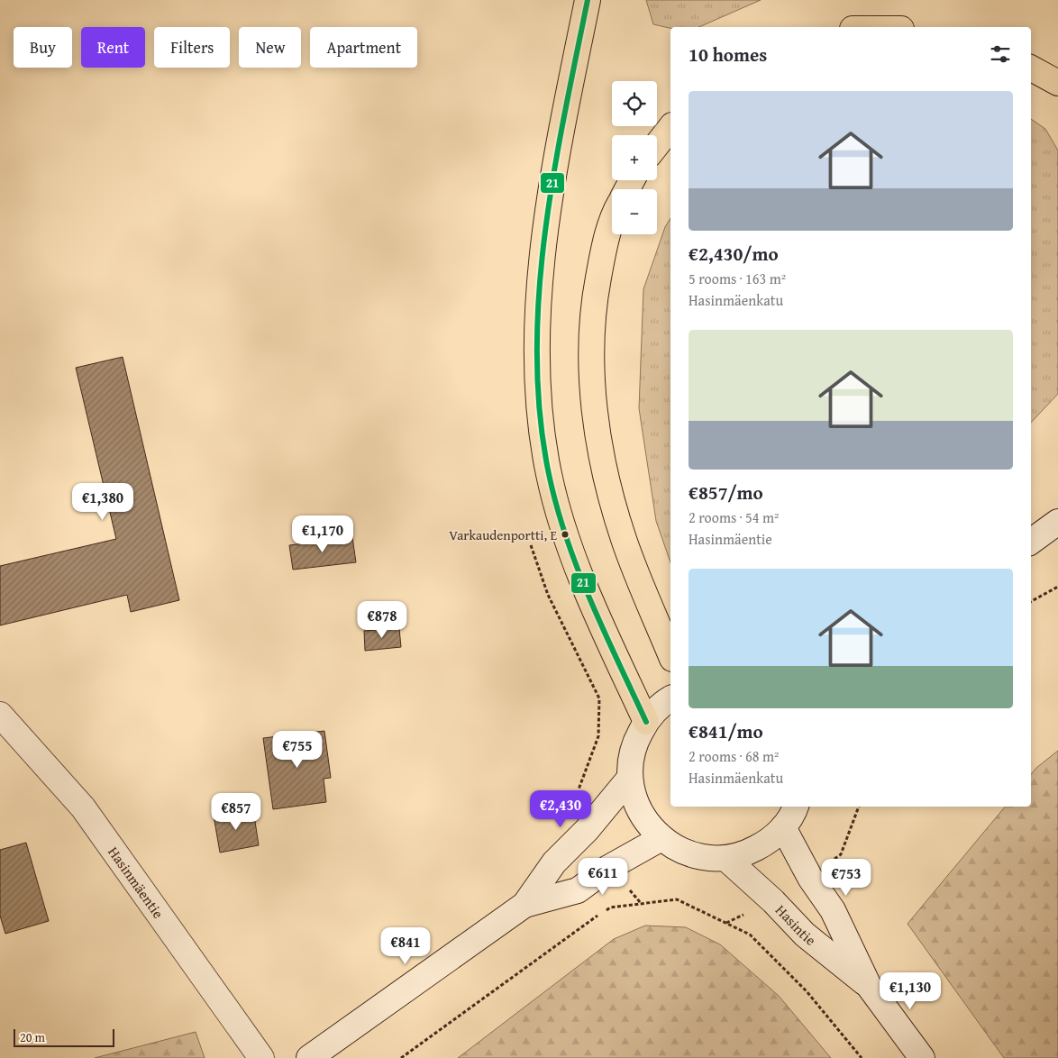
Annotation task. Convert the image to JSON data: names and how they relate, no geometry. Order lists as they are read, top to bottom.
{
  "streets": {
    "street": ["Hasinmäentie", "Hasintie"]
  },
  "places": ["Varkaudenportti, E"],
  "lines": ["transit line 21"],
  "scale_bar": "20 m",
  "page": {
    "chip": [
      "Buy",
      "Rent",
      "Filters",
      "New",
      "Apartment"
    ],
    "heading": "10 homes",
    "map_buttons": ["+", "−"],
    "list": [
      {
        "name": "€2,430/mo",
        "note": "5 rooms · 163 m² · Hasinmäenkatu"
      },
      {
        "name": "€857/mo",
        "note": "2 rooms · 54 m² · Hasinmäentie"
      },
      {
        "name": "€841/mo",
        "note": "2 rooms · 68 m² · Hasinmäenkatu"
      }
    ],
    "price": [
      "€1,380",
      "€1,170",
      "€878",
      "€755",
      "€2,430",
      "€857",
      "€611",
      "€753",
      "€841",
      "€1,130"
    ],
    "scale": "20 m"
  }
}
